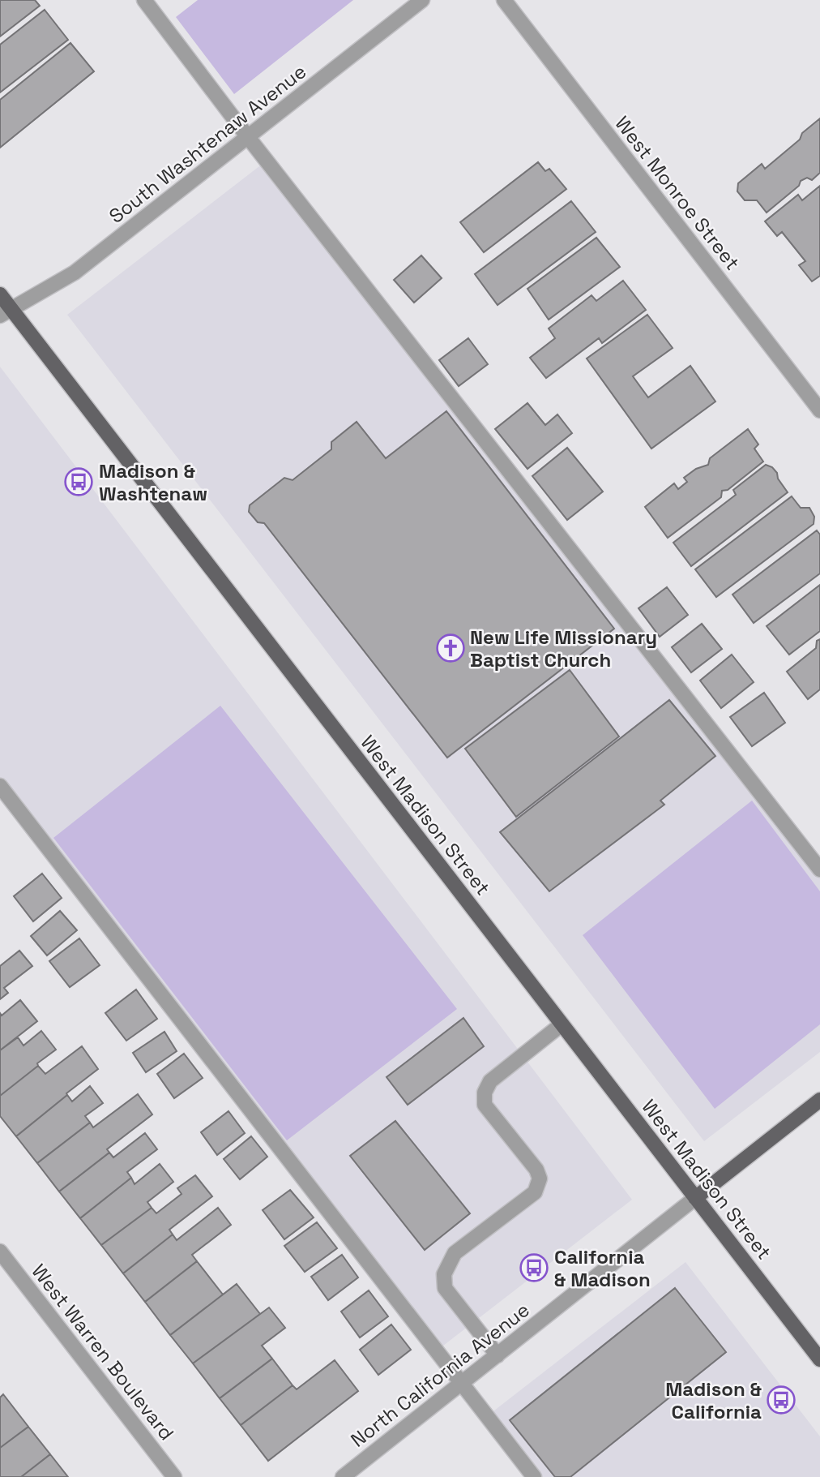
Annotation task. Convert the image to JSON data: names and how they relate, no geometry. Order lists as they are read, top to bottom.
{
  "streets": {
    "main road": ["West Madison Street"],
    "street": [
      "South Washtenaw Avenue",
      "West Monroe Street",
      "West Warren Boulevard",
      "North California Avenue"
    ]
  },
  "crossings": [
    ["South Washtenaw Avenue", "West Madison Street"],
    ["West Madison Street", "North California Avenue"]
  ],
  "places": {
    "bus stop": ["Madison & Washtenaw", "California & Madison", "Madison & California"],
    "church": ["New Life Missionary Baptist Church"]
  }
}
